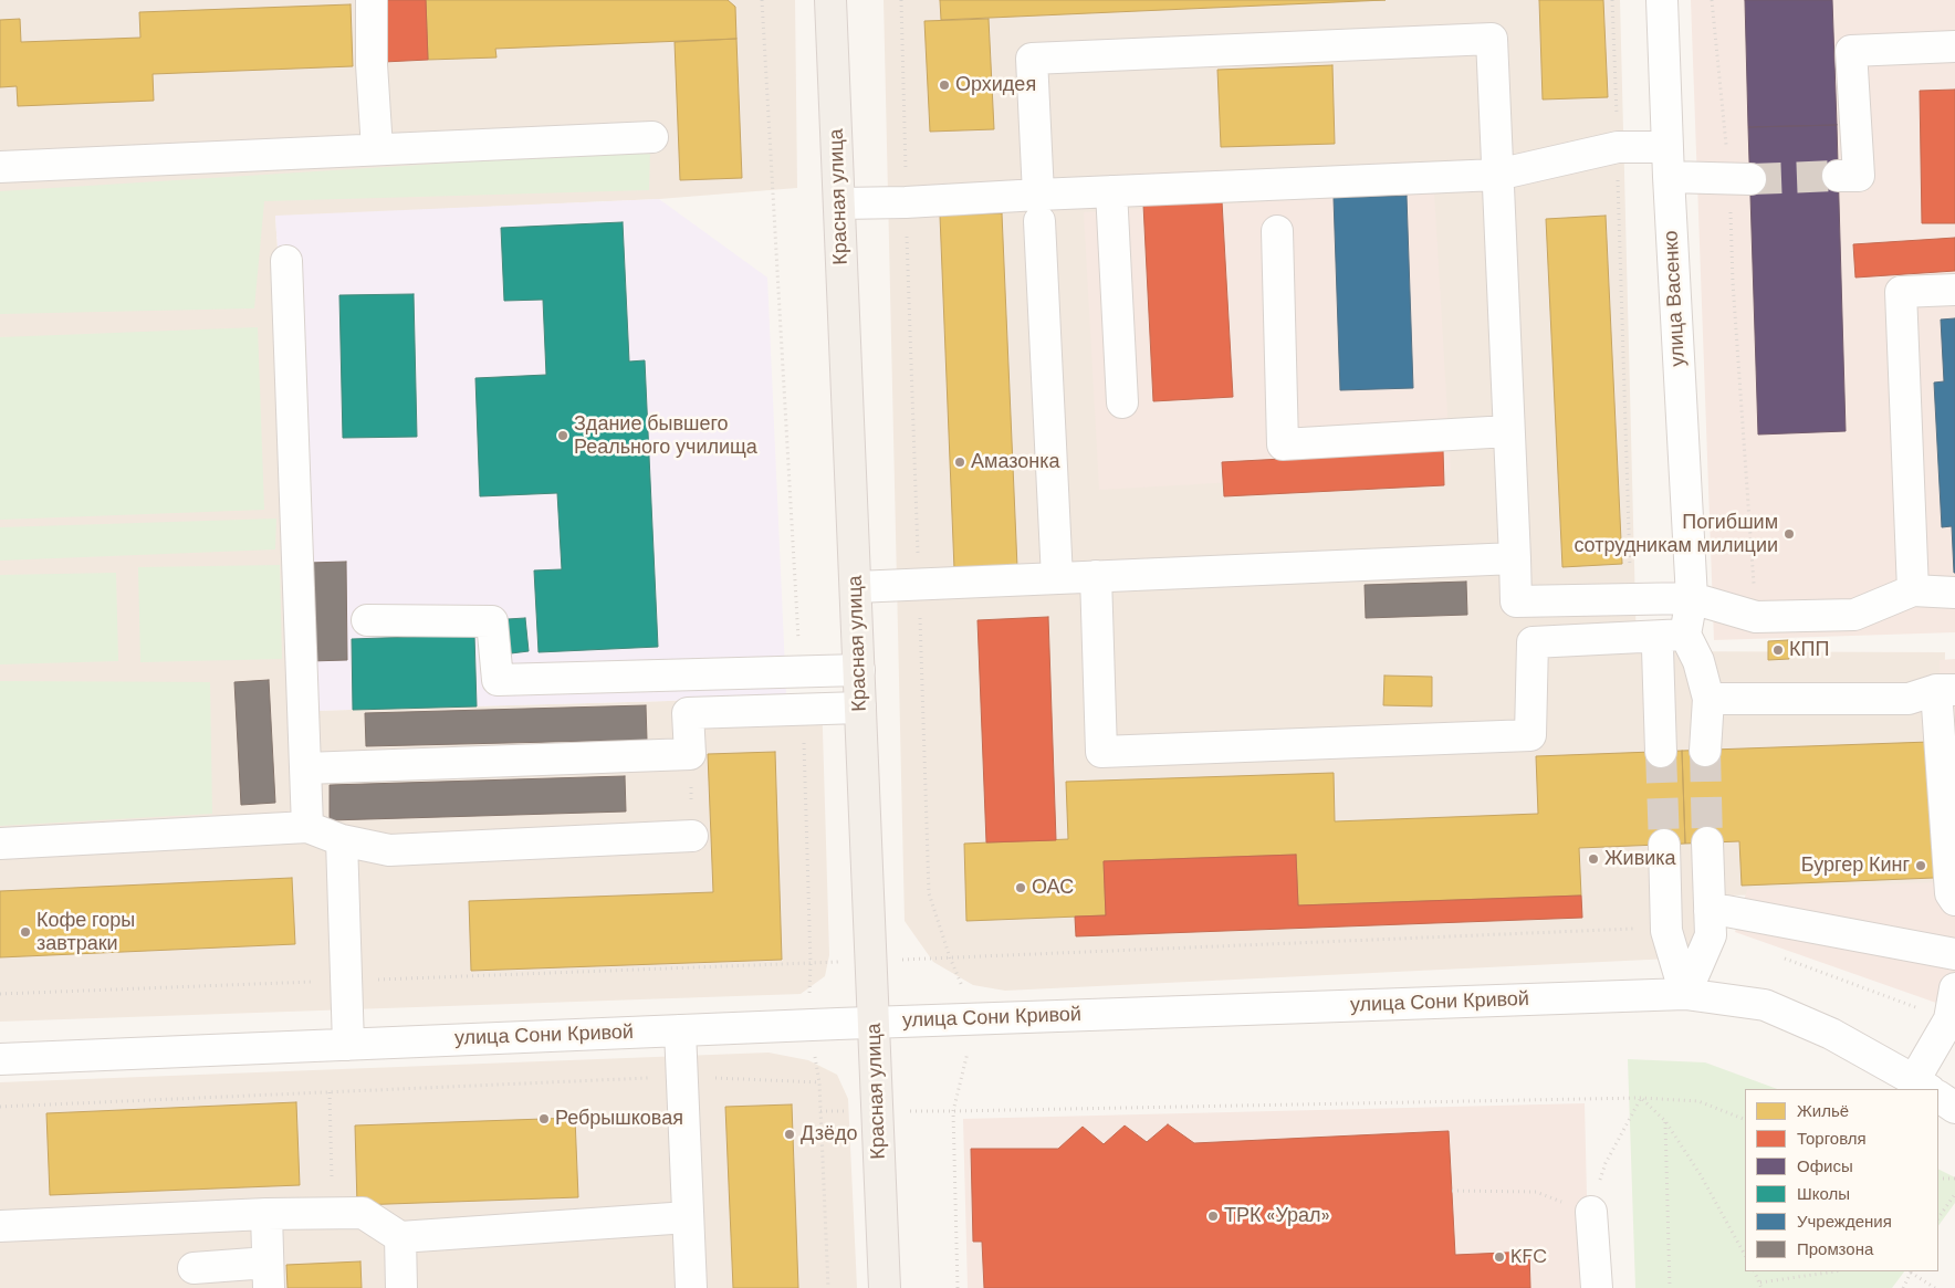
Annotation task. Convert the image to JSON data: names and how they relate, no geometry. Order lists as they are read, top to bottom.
{
  "streets": {
    "main road": ["Красная улица"],
    "street": ["улица Васенко", "улица Сони Кривой"]
  },
  "crossings": [
    ["Красная улица", "улица Сони Кривой"]
  ],
  "places": [
    "Орхидея",
    "Здание бывшего Реального училища",
    "Амазонка",
    "Погибшим сотрудникам милиции",
    "КПП",
    "Живика",
    "Бургер Кинг",
    "ОАС",
    "Кофе горы завтраки",
    "Ребрышковая",
    "Дзёдо",
    "ТРК «Урал»",
    "KFC"
  ],
  "legend": [
    "Жильё",
    "Торговля",
    "Офисы",
    "Школы",
    "Учреждения",
    "Промзона"
  ]
}
